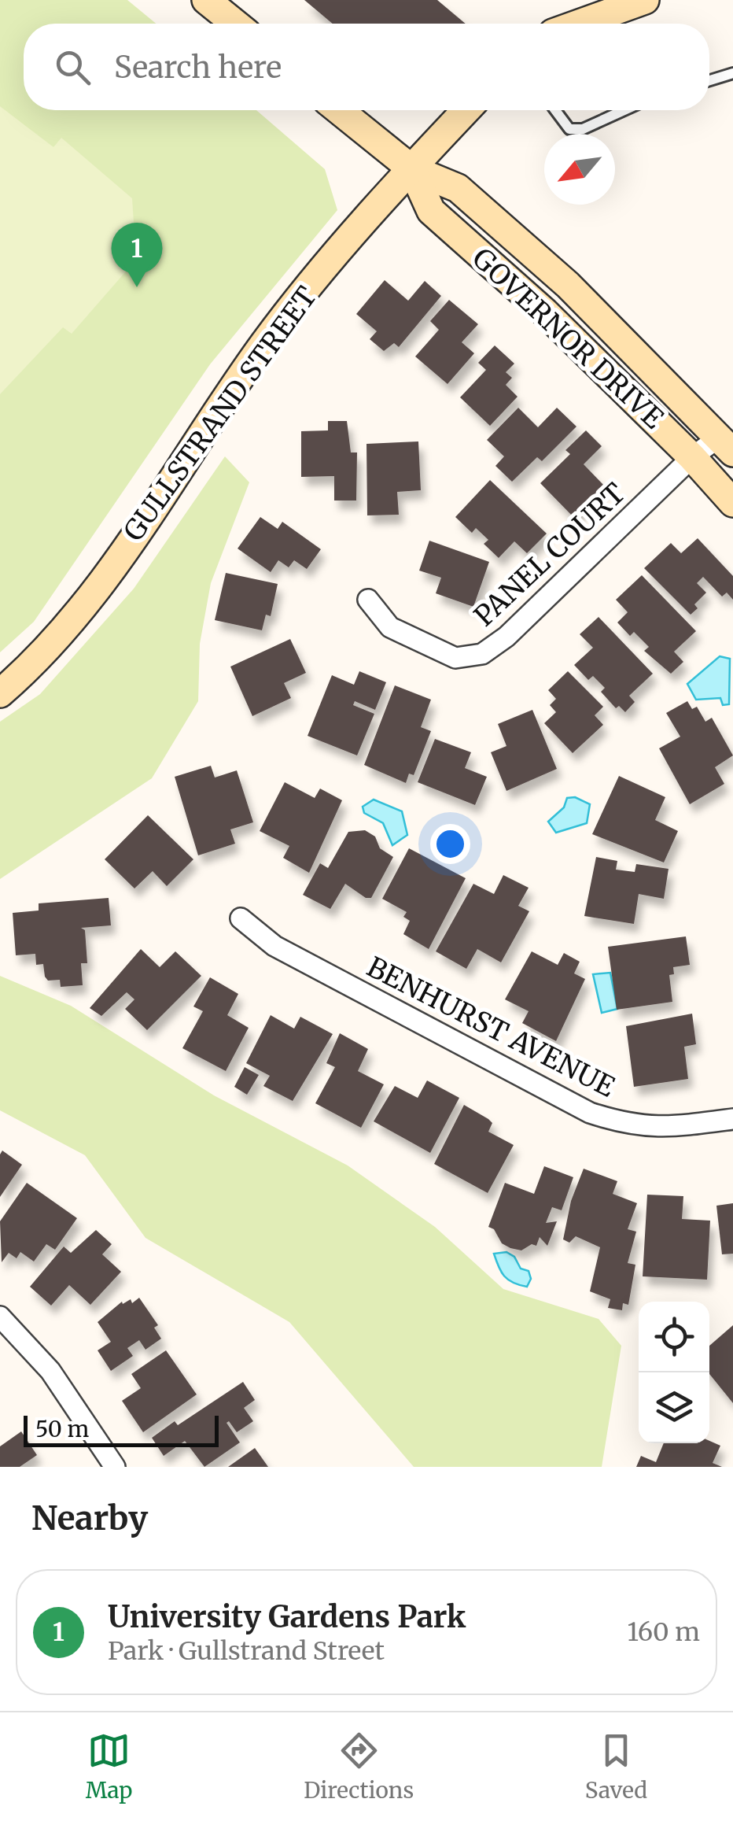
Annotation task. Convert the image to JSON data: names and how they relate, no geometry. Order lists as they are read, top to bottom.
{
  "streets": {
    "main road": ["GOVERNOR DRIVE", "GULLSTRAND STREET"],
    "street": ["PANEL COURT", "BENHURST AVENUE"]
  },
  "crossings": [
    ["GOVERNOR DRIVE", "GULLSTRAND STREET"],
    ["GOVERNOR DRIVE", "PANEL COURT"]
  ],
  "scale_bar": "50 m",
  "north": "bottom left",
  "page": {
    "search": "Search here",
    "pins": "1",
    "scale": "50 m",
    "heading": "Nearby",
    "list": [
      {
        "mark": "1",
        "name": "University Gardens Park",
        "note": "Park · Gullstrand Street",
        "value": "160 m"
      }
    ],
    "nav": ["Map", "Directions", "Saved"]
  }
}
